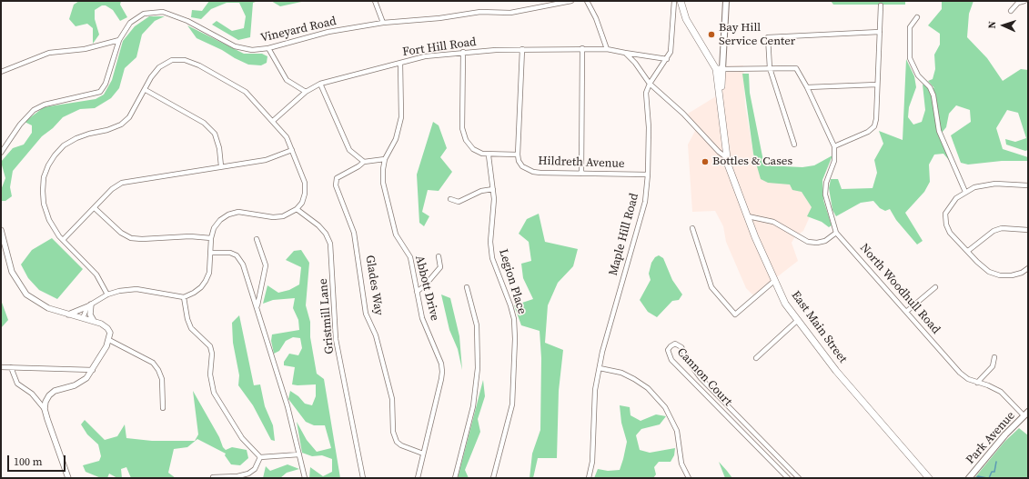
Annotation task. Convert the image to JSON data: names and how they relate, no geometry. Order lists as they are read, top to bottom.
{
  "streets": {
    "main road": ["East Main Street", "Park Avenue"],
    "street": [
      "Vineyard Road",
      "Fort Hill Road",
      "Hildreth Avenue",
      "Maple Hill Road",
      "Legion Place",
      "Glades Way",
      "Abbott Drive",
      "North Woodhull Road",
      "Gristmill Lane",
      "Cannon Court"
    ]
  },
  "crossings": [
    ["Fort Hill Road", "Maple Hill Road"],
    ["Fort Hill Road", "Abbott Drive"],
    ["Hildreth Avenue", "Maple Hill Road"],
    ["Glades Way", "Abbott Drive"],
    ["North Woodhull Road", "Park Avenue"]
  ],
  "places": ["Bay Hill Service Center", "Bottles & Cases"],
  "scale_bar": "100 m",
  "north": "left"
}
